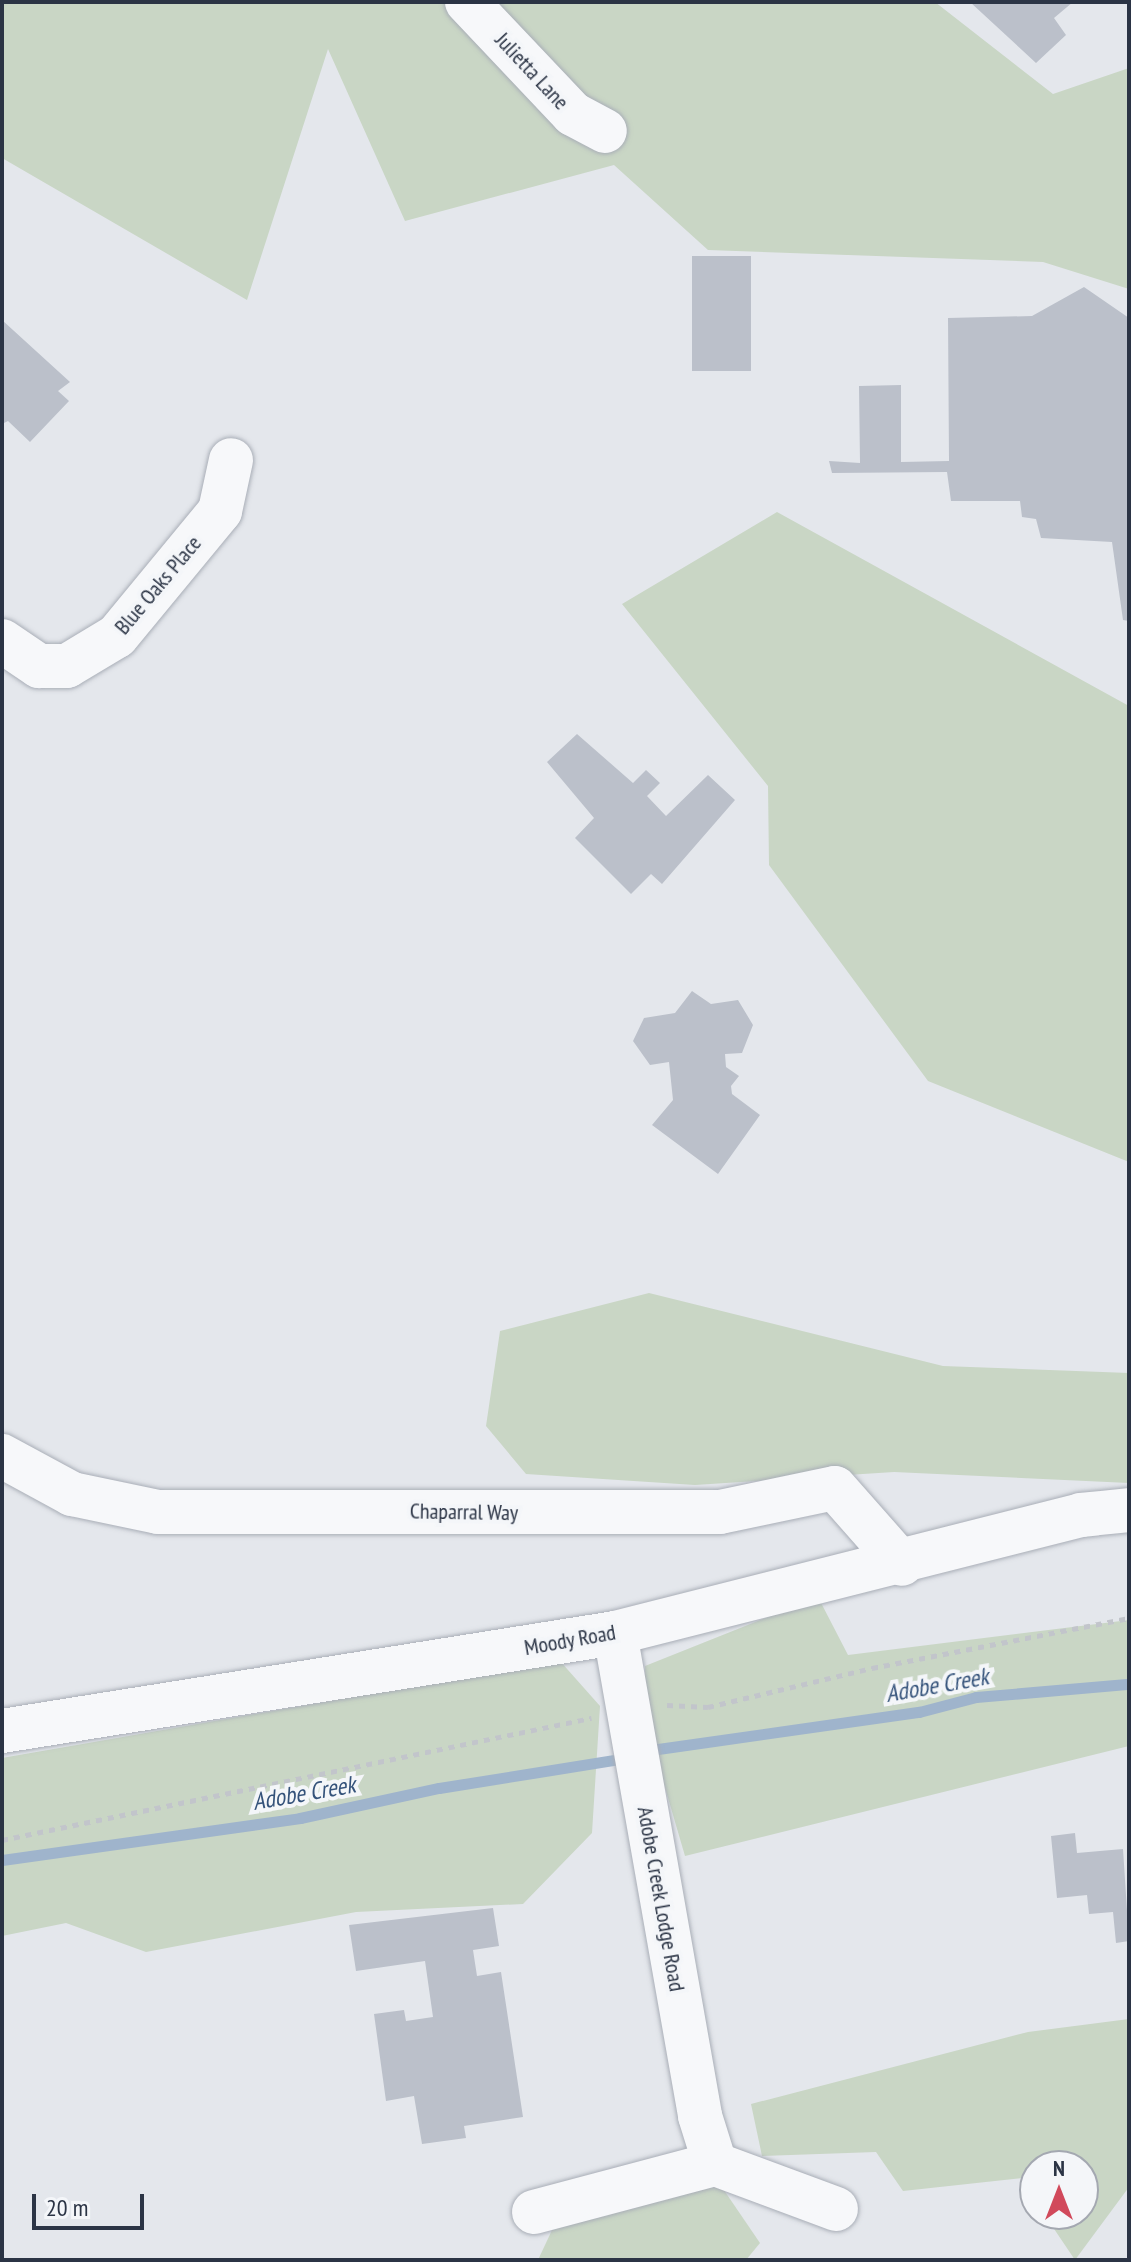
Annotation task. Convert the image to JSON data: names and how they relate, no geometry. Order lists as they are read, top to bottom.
{
  "streets": {
    "street": [
      "Julietta Lane",
      "Blue Oaks Place",
      "Chaparral Way",
      "Moody Road",
      "Adobe Creek Lodge Road"
    ]
  },
  "crossings": [
    ["Chaparral Way", "Moody Road"],
    ["Moody Road", "Adobe Creek Lodge Road"]
  ],
  "water": ["Adobe Creek"],
  "scale_bar": "20 m",
  "north": "top"
}
